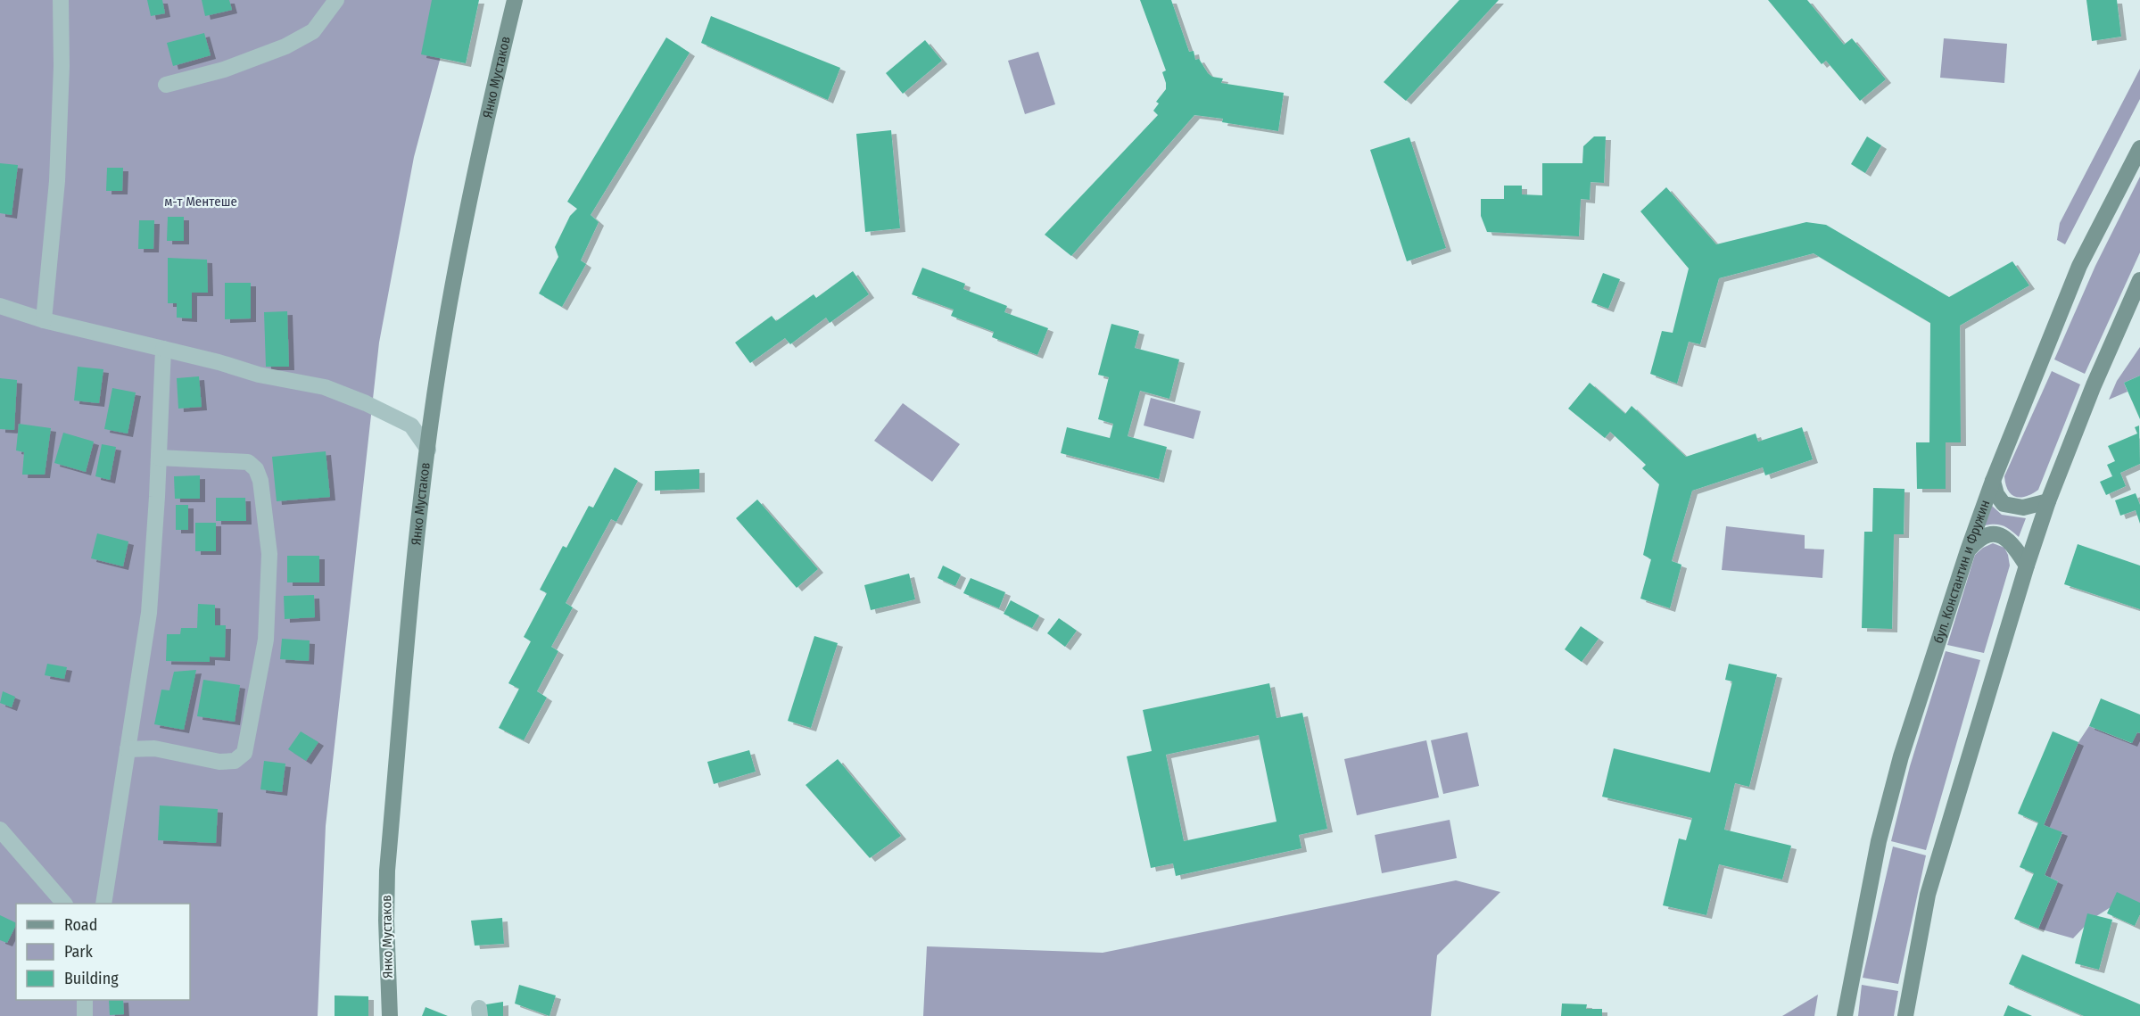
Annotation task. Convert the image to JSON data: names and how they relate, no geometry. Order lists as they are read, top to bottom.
{
  "streets": {
    "street": ["Янко Мустаков", "бул. Константин и Фружин"]
  },
  "parks": ["м-т Ментeше"],
  "legend": ["Road", "Park", "Building"]
}
